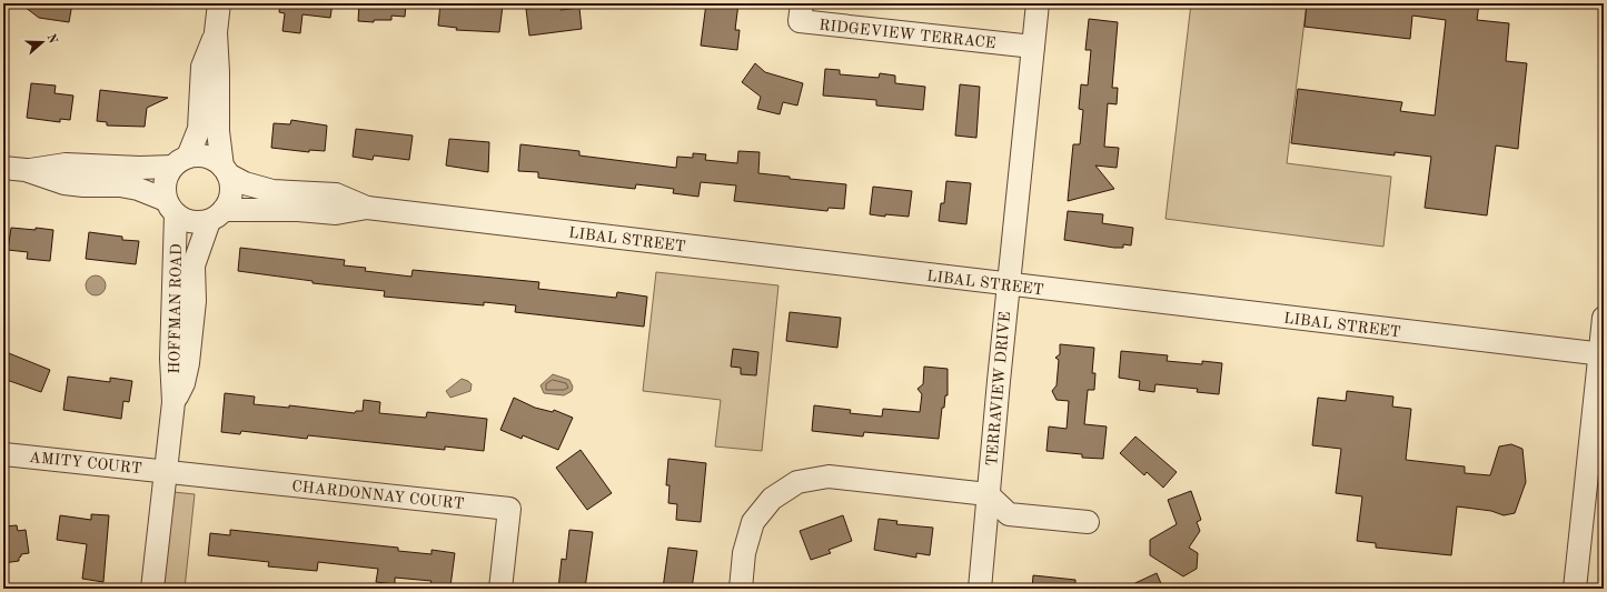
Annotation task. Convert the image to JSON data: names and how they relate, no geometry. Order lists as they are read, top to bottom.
{
  "streets": {
    "street": [
      "RIDGEVIEW TERRACE",
      "LIBAL STREET",
      "HOFFMAN ROAD",
      "TERRAVIEW DRIVE",
      "AMITY COURT",
      "CHARDONNAY COURT"
    ]
  },
  "crossings": [
    ["RIDGEVIEW TERRACE", "TERRAVIEW DRIVE"],
    ["LIBAL STREET", "HOFFMAN ROAD"],
    ["LIBAL STREET", "TERRAVIEW DRIVE"],
    ["HOFFMAN ROAD", "AMITY COURT"],
    ["HOFFMAN ROAD", "CHARDONNAY COURT"],
    ["AMITY COURT", "CHARDONNAY COURT"]
  ],
  "north": "right"
}
